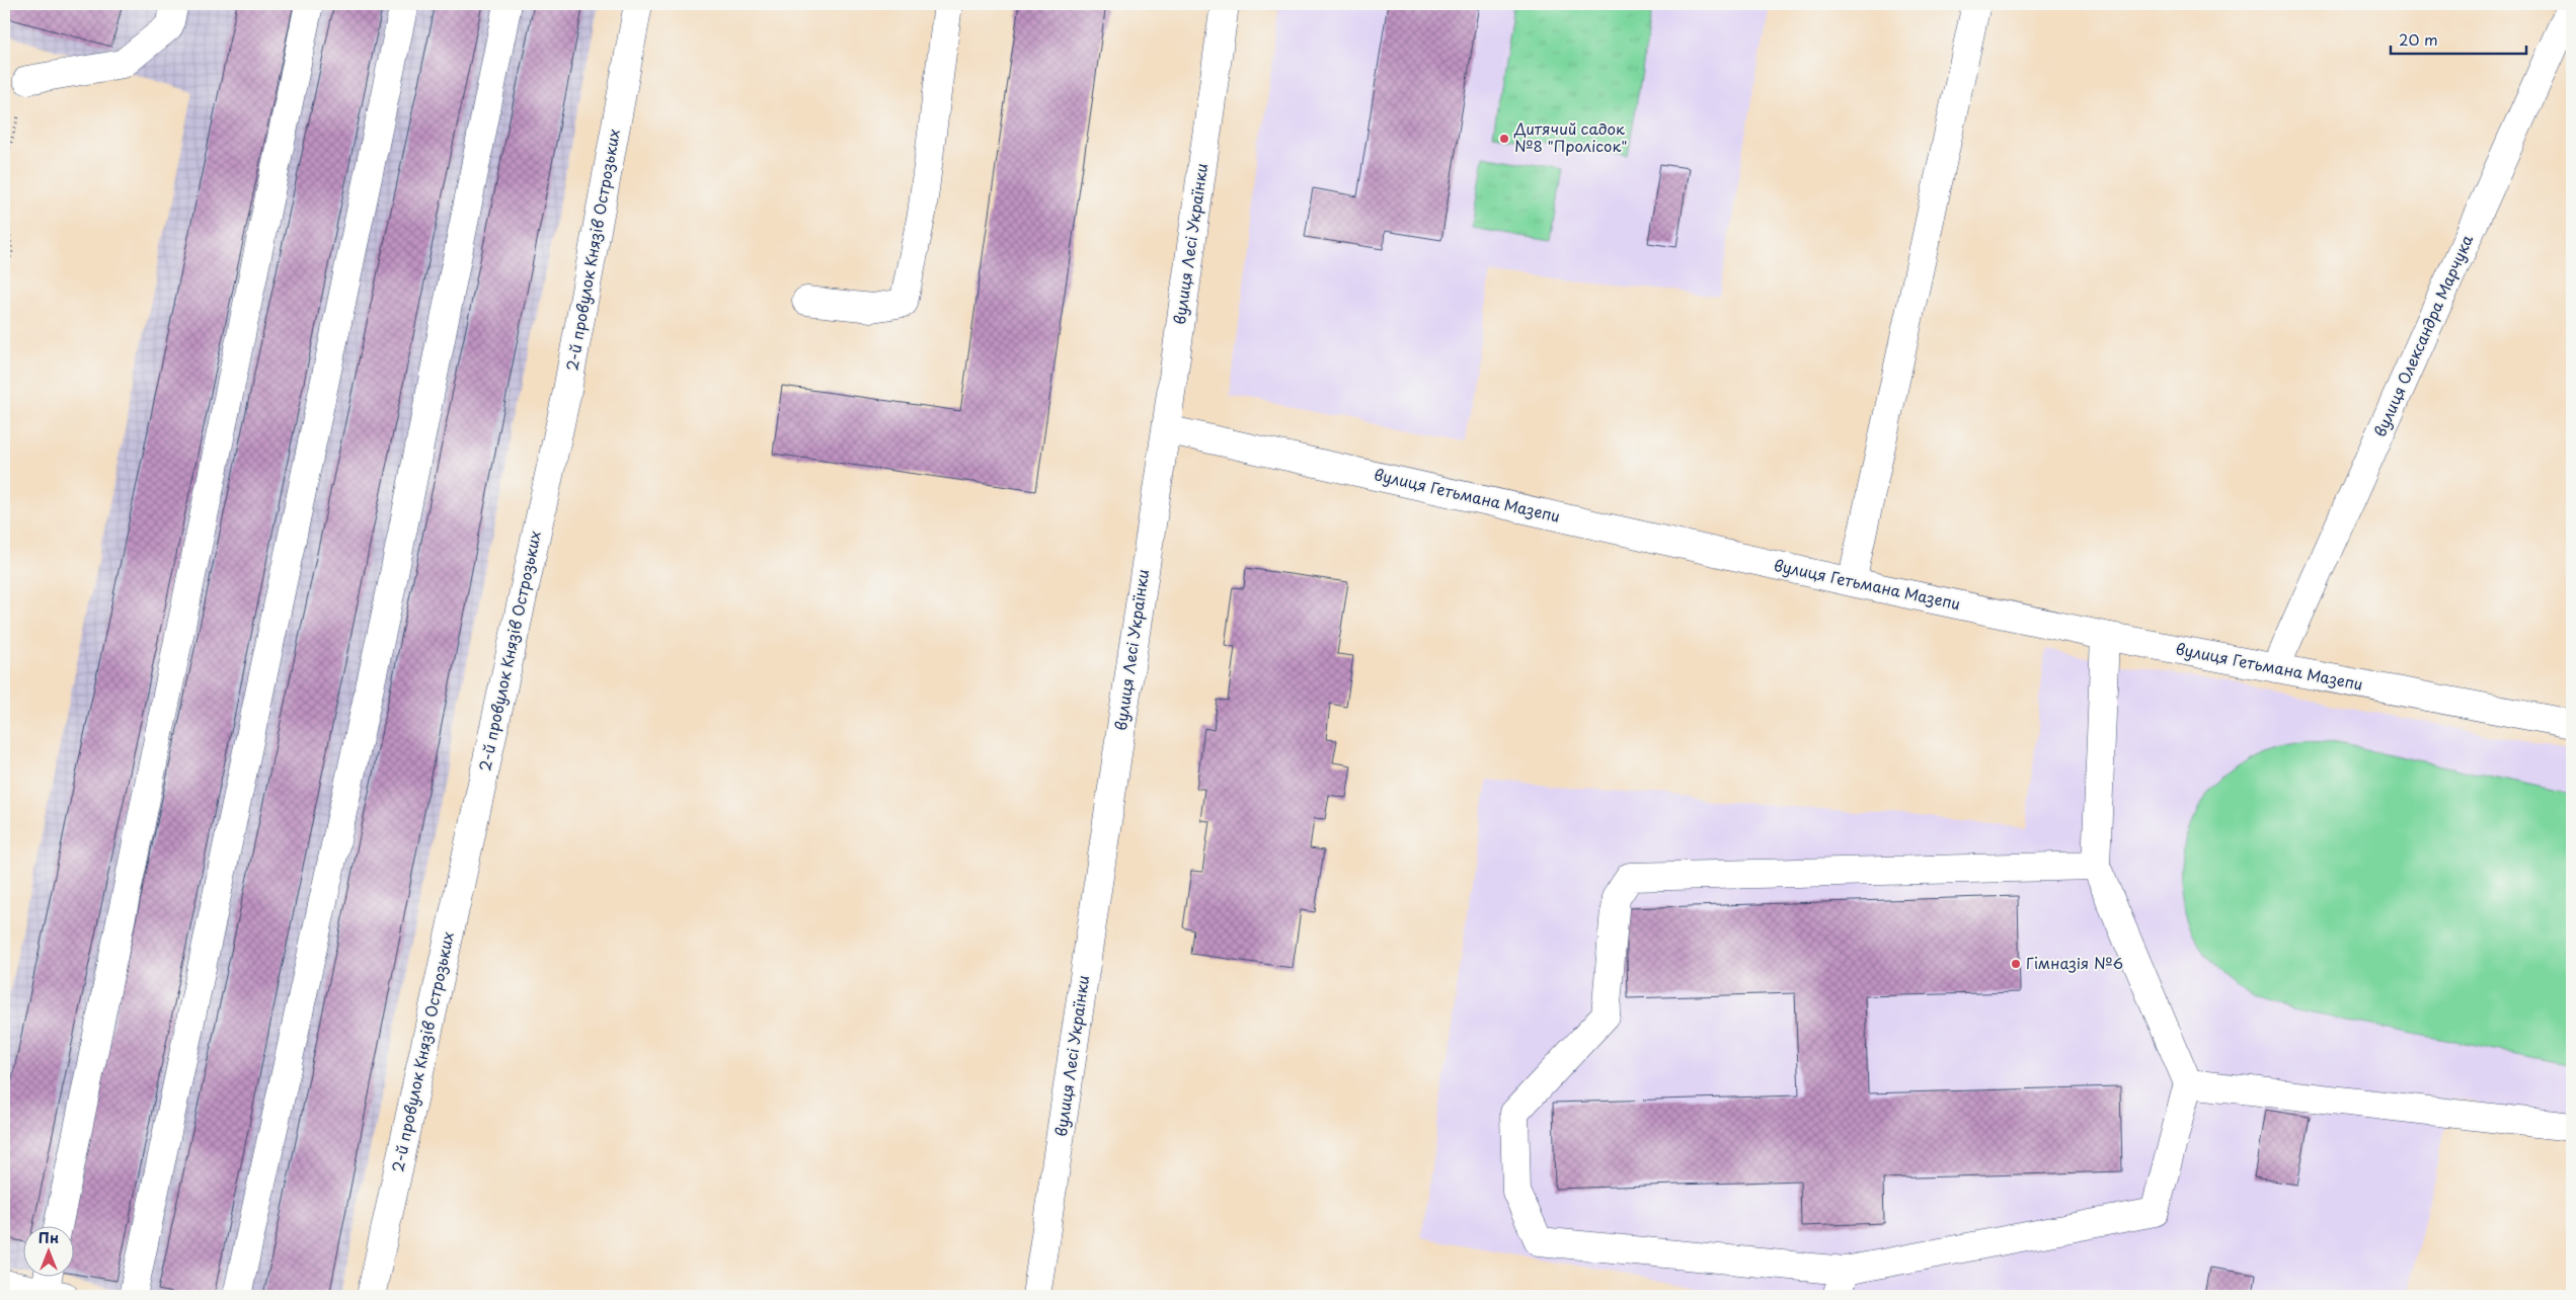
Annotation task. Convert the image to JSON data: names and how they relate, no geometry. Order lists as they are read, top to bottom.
{
  "streets": {
    "street": [
      "вулиця Лесі Українки",
      "2-й провулок Князів Острозьких",
      "вулиця Олександра Марчука",
      "вулиця Гетьмана Мазепи"
    ]
  },
  "crossings": [
    ["вулиця Лесі Українки", "вулиця Гетьмана Мазепи"],
    ["вулиця Олександра Марчука", "вулиця Гетьмана Мазепи"]
  ],
  "places": ["Дитячий садок №8 \"Пролісок\"", "Гімназія №6"],
  "scale_bar": "20 m",
  "north": "top"
}
